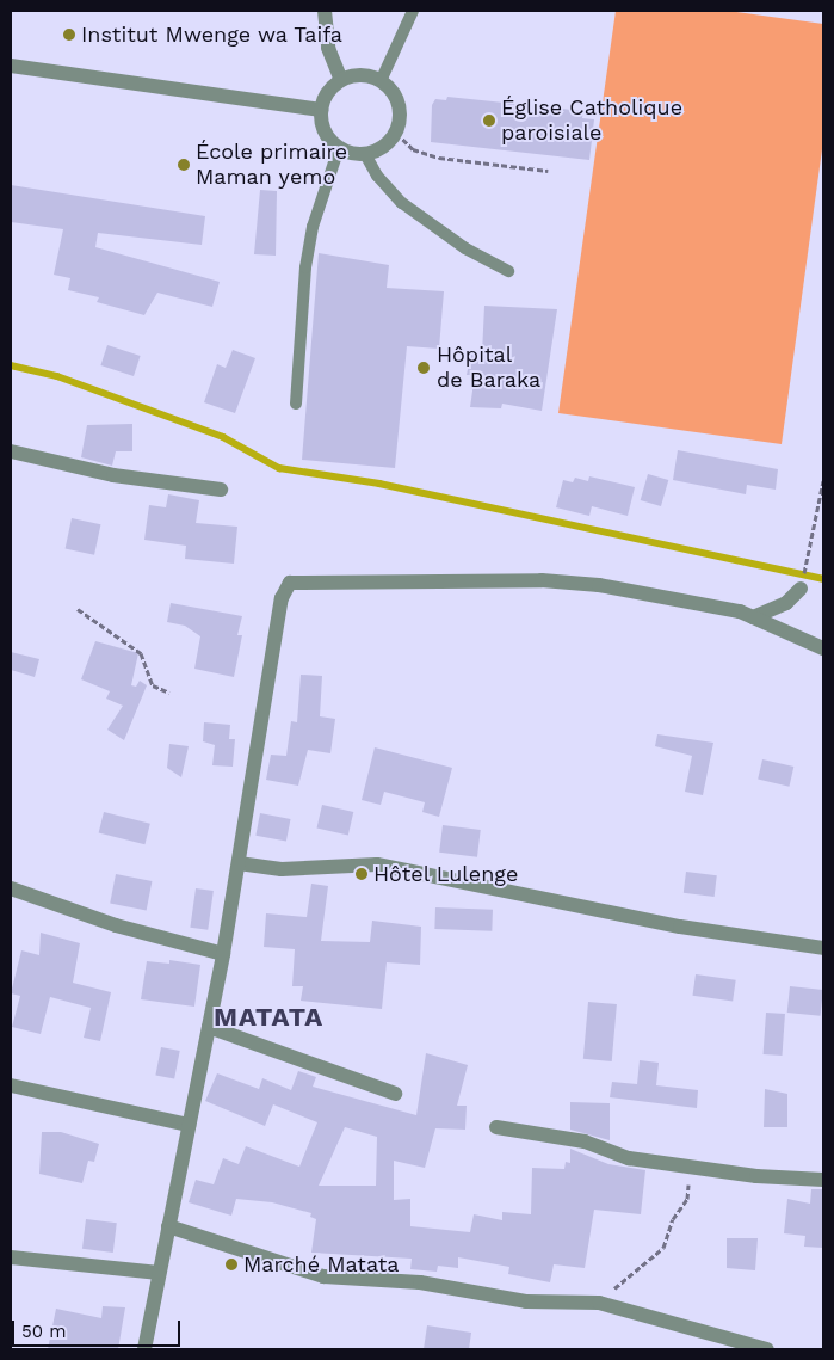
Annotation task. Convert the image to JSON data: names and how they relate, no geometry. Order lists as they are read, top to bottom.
{
  "districts": ["MATATA"],
  "places": [
    "Institut Mwenge wa Taifa",
    "Église Catholique paroisiale",
    "École primaire Maman yemo",
    "Hôpital de Baraka",
    "Hôtel Lulenge",
    "Marché Matata"
  ],
  "scale_bar": "50 m"
}
